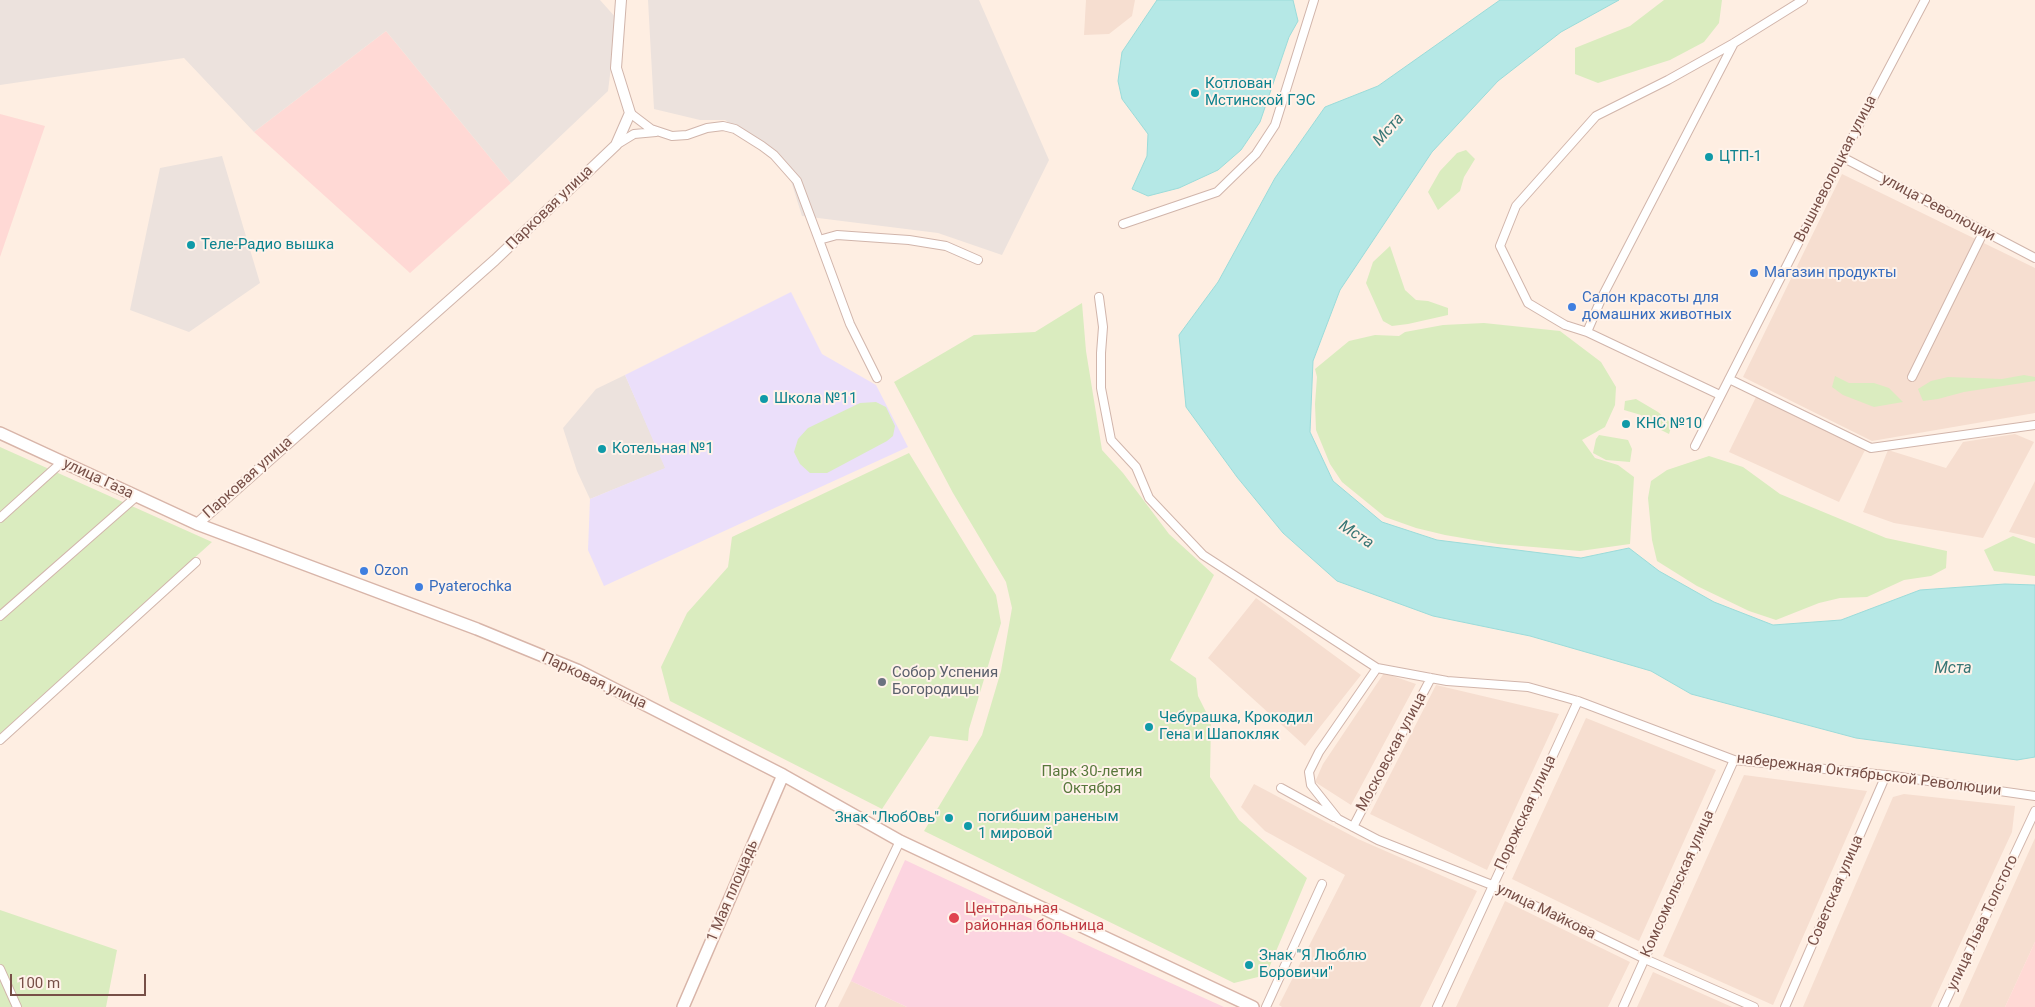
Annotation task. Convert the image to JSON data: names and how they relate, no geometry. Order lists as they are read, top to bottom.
{
  "streets": {
    "main road": ["Парковая улица", "улица Газа", "1 Мая площадь"],
    "street": [
      "Вышневолоцкая улица",
      "улица Революции",
      "Московская улица",
      "набережная Октябрьской Революции",
      "Порожская улица",
      "Комсомольская улица",
      "Советская улица",
      "улица Майкова",
      "улица Льва Толстого"
    ]
  },
  "crossings": [
    ["Вышневолоцкая улица", "улица Революции"],
    ["Парковая улица", "улица Газа"],
    ["Парковая улица", "1 Мая площадь"],
    ["Московская улица", "набережная Октябрьской Революции"],
    ["Московская улица", "улица Майкова"],
    ["набережная Октябрьской Революции", "Порожская улица"],
    ["набережная Октябрьской Революции", "Комсомольская улица"],
    ["набережная Октябрьской Революции", "Советская улица"],
    ["набережная Октябрьской Революции", "улица Майкова"],
    ["Порожская улица", "улица Майкова"],
    ["Комсомольская улица", "улица Майкова"]
  ],
  "water": ["Мста"],
  "parks": ["Парк 30-летия Октября"],
  "places": [
    "Котлован Мстинской ГЭС",
    "ЦТП-1",
    "Теле-Радио вышка",
    "Магазин продукты",
    "Салон красоты для домашних животных",
    "Школа №11",
    "КНС №10",
    "Котельная №1",
    "Ozon",
    "Pyaterochka",
    "Собор Успения Богородицы",
    "Чебурашка, Крокодил Гена и Шапокляк",
    "Знак \"ЛюбОвь\"",
    "погибшим раненым 1 мировой",
    "Центральная районная больница",
    "Знак \"Я Люблю Боровичи\""
  ],
  "scale_bar": "100 m"
}
